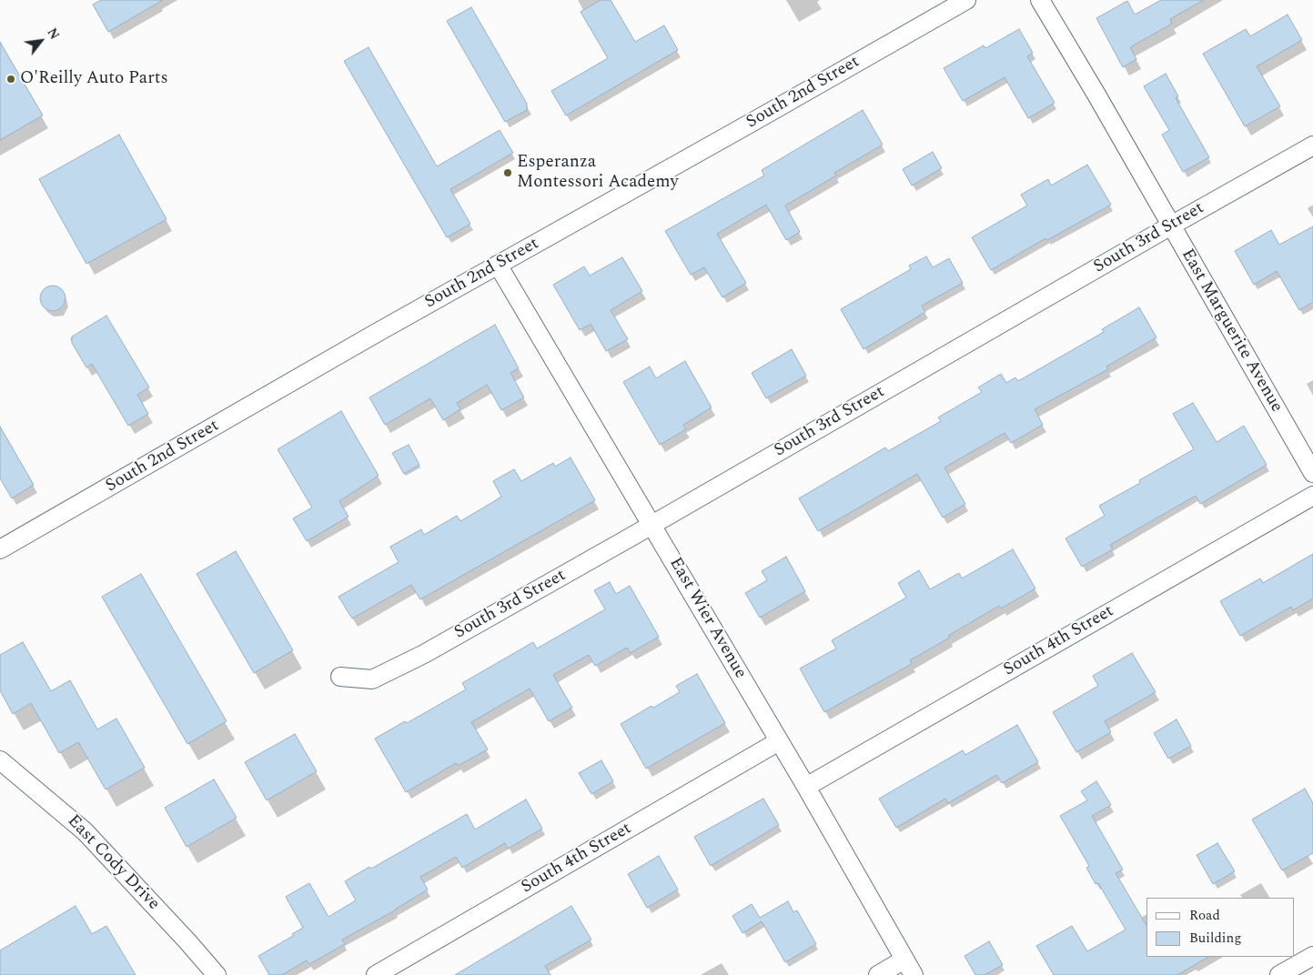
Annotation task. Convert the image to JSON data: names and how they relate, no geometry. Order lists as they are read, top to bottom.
{
  "streets": {
    "street": [
      "South 2nd Street",
      "South 3rd Street",
      "East Marguerite Avenue",
      "East Wier Avenue",
      "South 4th Street",
      "East Cody Drive"
    ]
  },
  "crossings": [
    ["South 2nd Street", "East Wier Avenue"],
    ["South 3rd Street", "East Marguerite Avenue"],
    ["South 3rd Street", "East Wier Avenue"],
    ["East Wier Avenue", "South 4th Street"]
  ],
  "places": ["O'Reilly Auto Parts", "Esperanza Montessori Academy"],
  "legend": ["Road", "Building"],
  "north": "top right"
}
